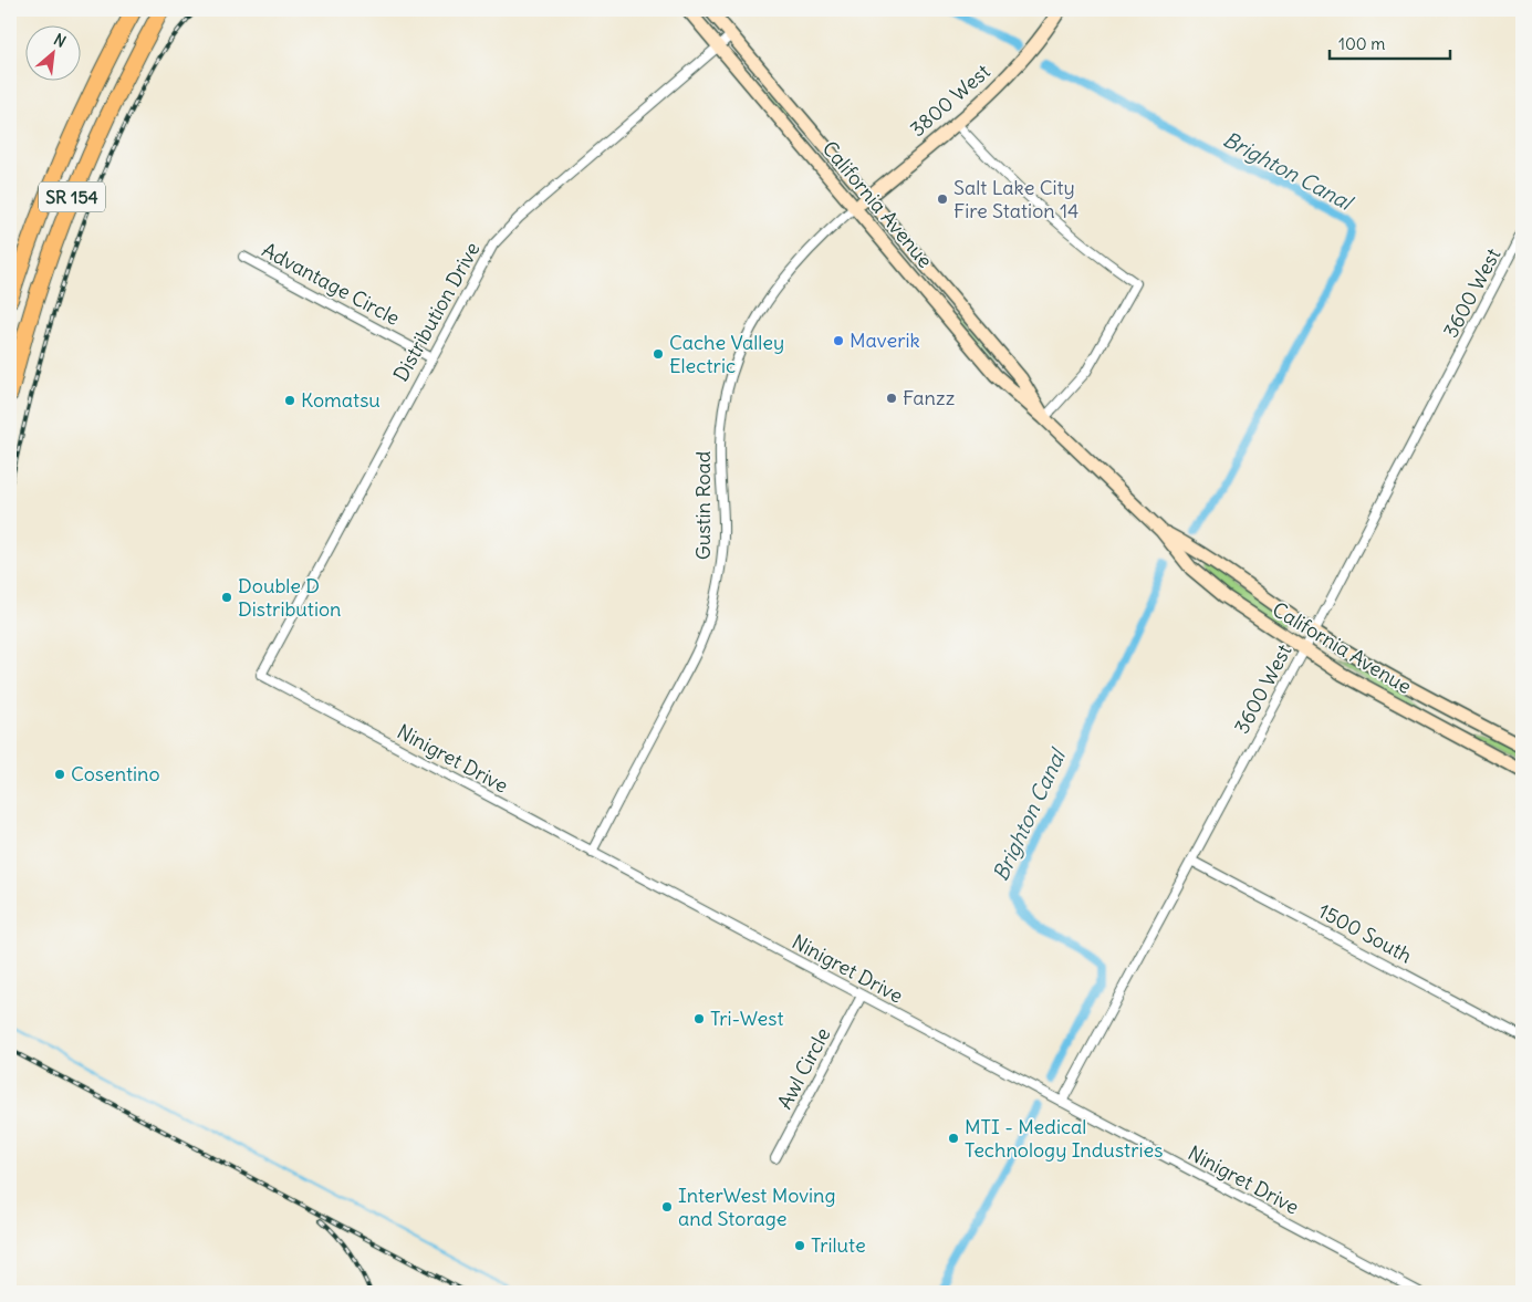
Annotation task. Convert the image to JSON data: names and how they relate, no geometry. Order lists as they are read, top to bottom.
{
  "streets": {
    "highway": ["SR 154"],
    "main road": ["3800 West", "California Avenue"],
    "street": [
      "Advantage Circle",
      "3600 West",
      "Distribution Drive",
      "Gustin Road",
      "Ninigret Drive",
      "1500 South",
      "Awl Circle"
    ]
  },
  "crossings": [
    ["3800 West", "California Avenue"],
    ["3800 West", "Gustin Road"],
    ["California Avenue", "3600 West"],
    ["California Avenue", "Distribution Drive"],
    ["California Avenue", "Gustin Road"],
    ["Advantage Circle", "Distribution Drive"],
    ["3600 West", "Ninigret Drive"],
    ["3600 West", "1500 South"],
    ["Distribution Drive", "Ninigret Drive"],
    ["Gustin Road", "Ninigret Drive"],
    ["Ninigret Drive", "Awl Circle"]
  ],
  "water": ["Brighton Canal"],
  "places": [
    "Salt Lake City Fire Station 14",
    "Maverik",
    "Cache Valley Electric",
    "Fanzz",
    "Komatsu",
    "Double D Distribution",
    "Cosentino",
    "Tri-West",
    "MTI - Medical Technology Industries",
    "InterWest Moving and Storage",
    "Trilute"
  ],
  "scale_bar": "100 m",
  "north": "top right"
}
